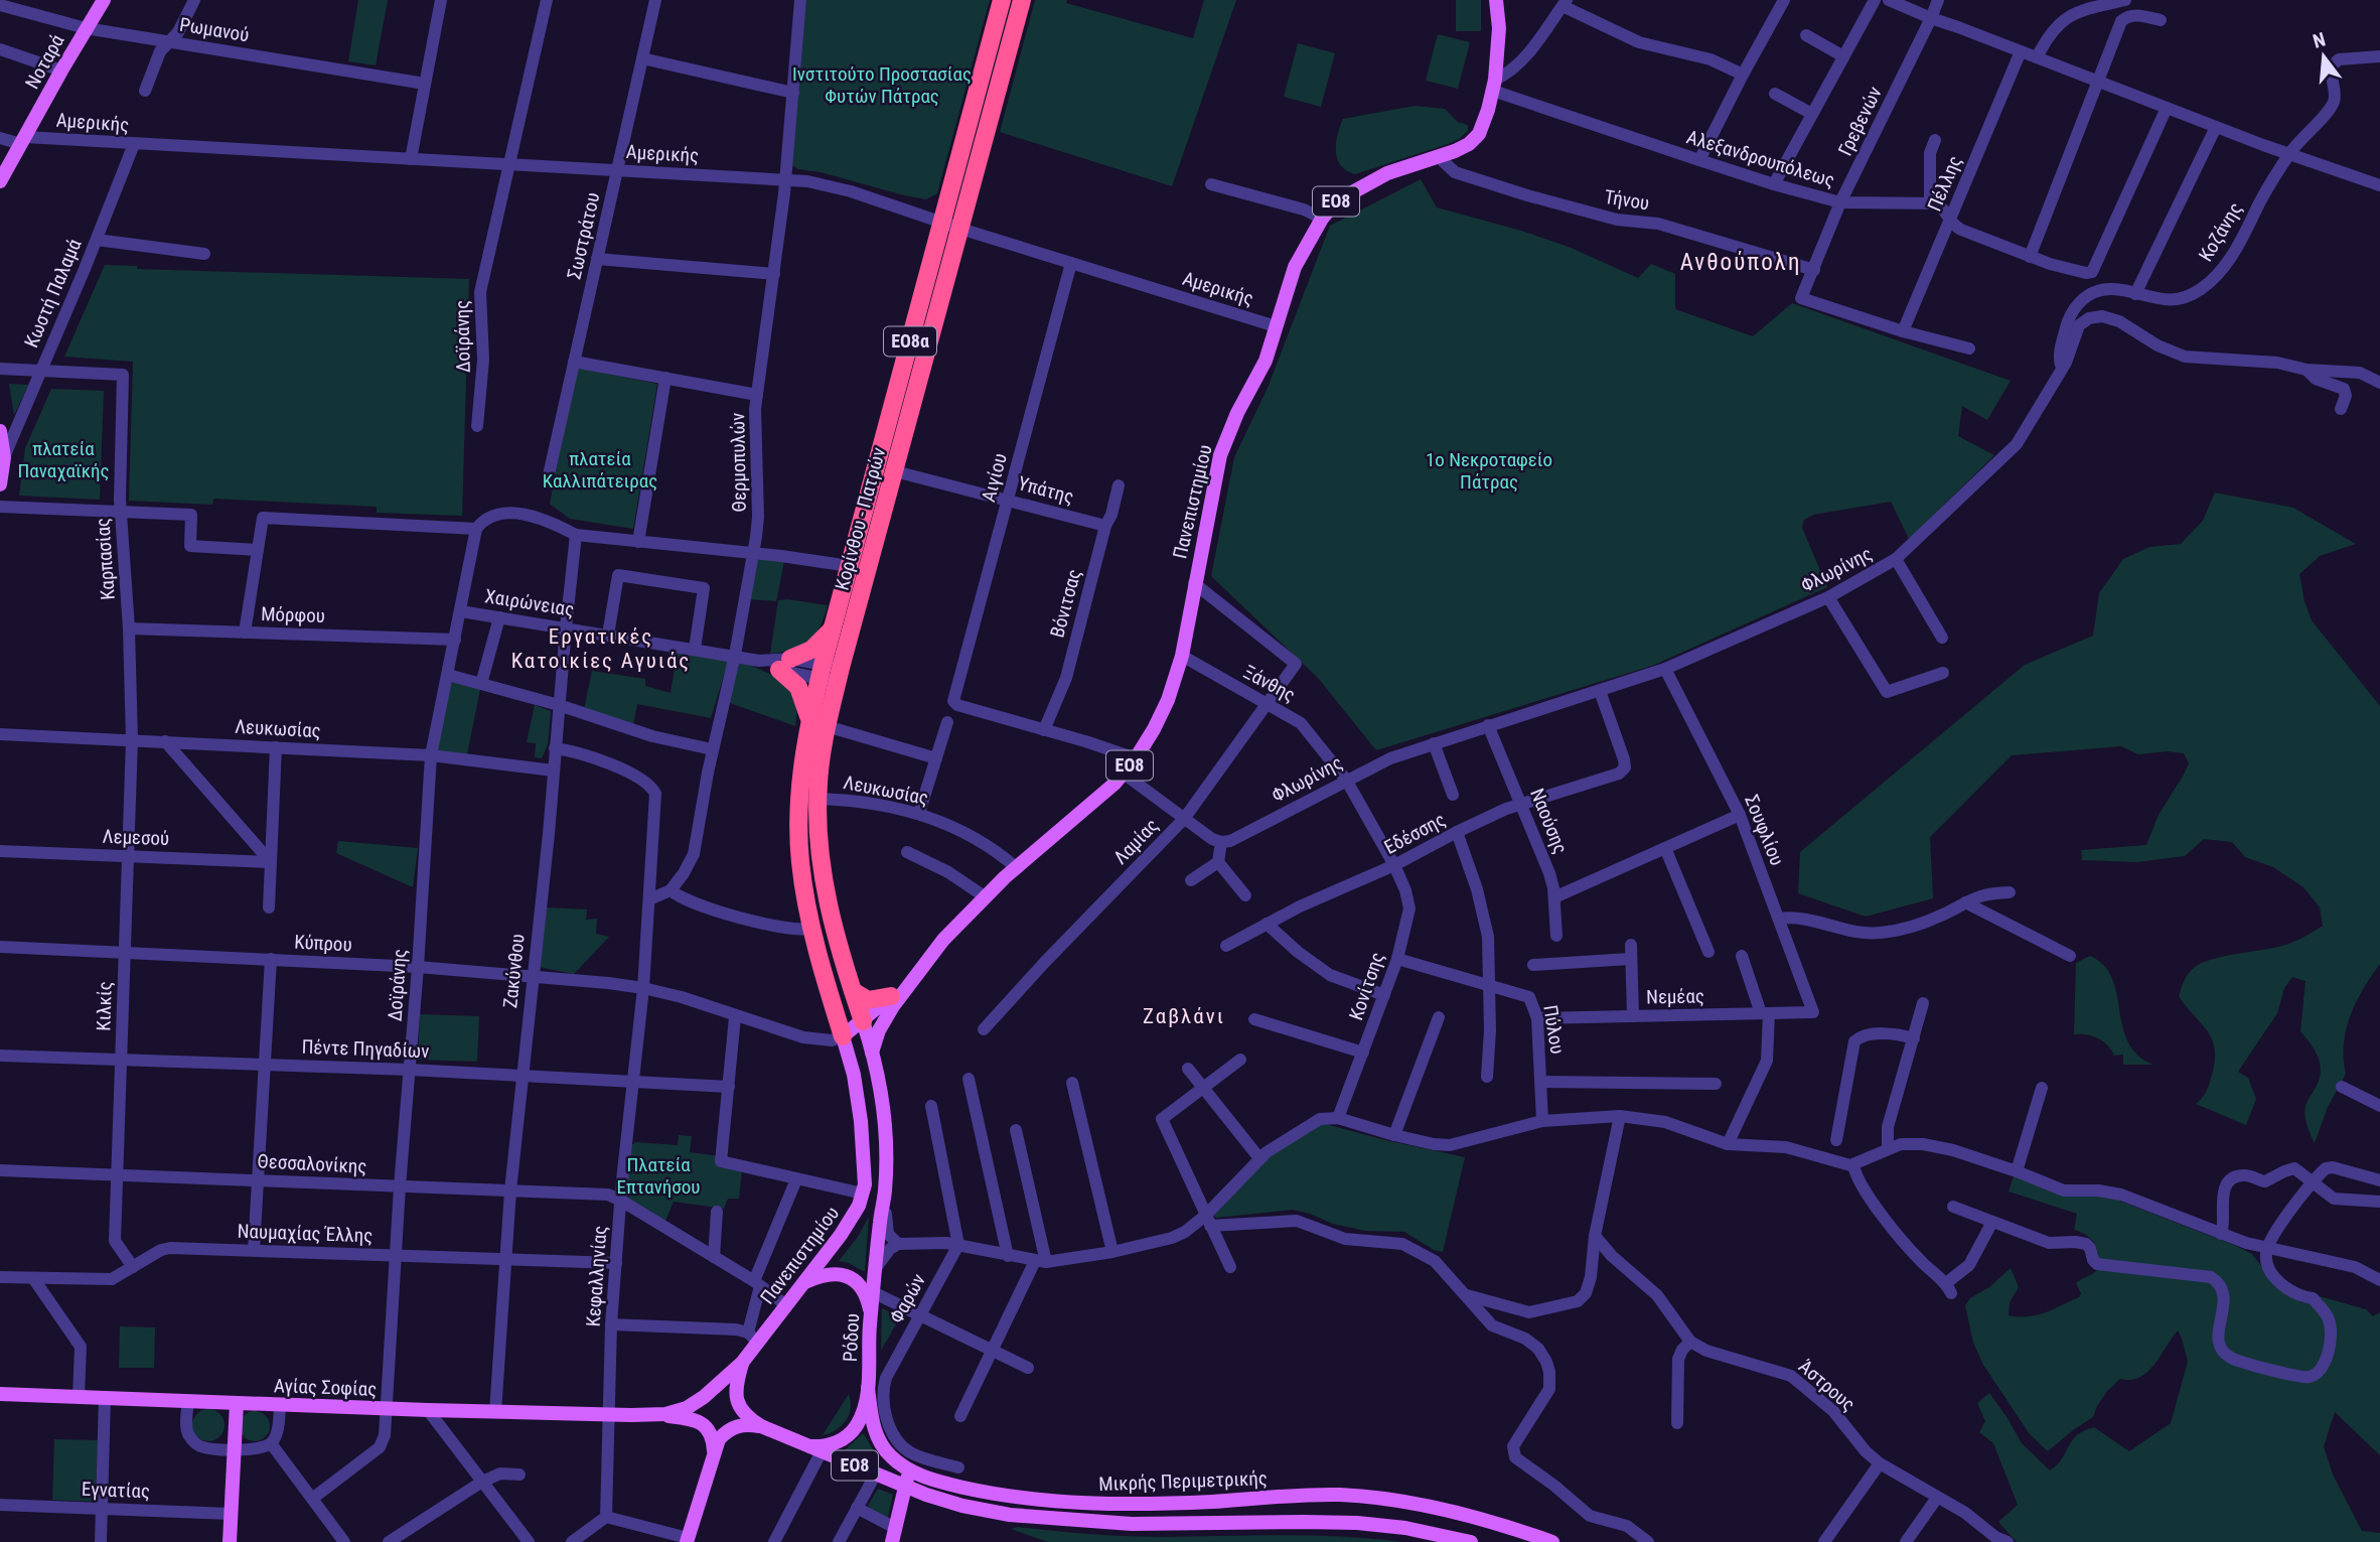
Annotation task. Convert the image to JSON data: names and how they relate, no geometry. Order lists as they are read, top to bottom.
{
  "streets": {
    "highway": ["ΕΟ8α", "Κορίνθου - Πατρών"],
    "main road": [
      "Νοταρά",
      "ΕΟ8",
      "Πανεπιστημίου",
      "Ρόδου",
      "Αγίας Σοφίας",
      "Μικρής Περιμετρικής"
    ],
    "street": [
      "Ρωμανού",
      "Γρεβενών",
      "Αμερικής",
      "Αλεξανδρουπόλεως",
      "Πέλλης",
      "Τήνου",
      "Κοζάνης",
      "Σωστράτου",
      "Κωστή Παλαμά",
      "Δοϊράνης",
      "Θερμοπυλών",
      "Αιγίου",
      "Υπάτης",
      "Καρπασίας",
      "Φλωρίνης",
      "Χαιρώνειας",
      "Βόνιτσας",
      "Μόρφου",
      "Ξάνθης",
      "Λευκωσίας",
      "Ναούσης",
      "Σουφλίου",
      "Εδέσσης",
      "Λεμεσού",
      "Λαμίας",
      "Κύπρου",
      "Ζακύνθου",
      "Κονίτσης",
      "Νεμέας",
      "Κιλκίς",
      "Πύλου",
      "Πέντε Πηγαδίων",
      "Θεσσαλονίκης",
      "Ναυμαχίας Έλλης",
      "Κεφαλληνίας",
      "Φαρών",
      "Άστρους",
      "Εγνατίας"
    ]
  },
  "crossings": [
    ["Ρωμανού", "Νοταρά"],
    ["Νοταρά", "Αμερικής"],
    ["Γρεβενών", "Αλεξανδρουπόλεως"],
    ["Γρεβενών", "Πέλλης"],
    ["Γρεβενών", "Τήνου"],
    ["Αμερικής", "Σωστράτου"],
    ["Αμερικής", "Κωστή Παλαμά"],
    ["Αμερικής", "Δοϊράνης"],
    ["Αμερικής", "Θερμοπυλών"],
    ["Αμερικής", "Αιγίου"],
    ["Αμερικής", "Πανεπιστημίου"],
    ["Αμερικής", "Κορίνθου - Πατρών"],
    ["Αλεξανδρουπόλεως", "Πανεπιστημίου"],
    ["Τήνου", "Πανεπιστημίου"],
    ["ΕΟ8", "Πανεπιστημίου"],
    ["ΕΟ8", "Κορίνθου - Πατρών"],
    ["ΕΟ8", "Θεσσαλονίκης"],
    ["ΕΟ8", "Ρόδου"],
    ["ΕΟ8", "Μικρής Περιμετρικής"],
    ["Κοζάνης", "Φλωρίνης"],
    ["Κωστή Παλαμά", "Καρπασίας"],
    ["Δοϊράνης", "Χαιρώνειας"],
    ["Δοϊράνης", "Μόρφου"],
    ["Δοϊράνης", "Λευκωσίας"],
    ["Δοϊράνης", "Κύπρου"],
    ["Δοϊράνης", "Πέντε Πηγαδίων"],
    ["Δοϊράνης", "Θεσσαλονίκης"],
    ["Δοϊράνης", "Ναυμαχίας Έλλης"],
    ["Δοϊράνης", "Αγίας Σοφίας"],
    ["Θερμοπυλών", "Χαιρώνειας"],
    ["Αιγίου", "Υπάτης"],
    ["Αιγίου", "Βόνιτσας"],
    ["Υπάτης", "Κορίνθου - Πατρών"],
    ["Υπάτης", "Βόνιτσας"],
    ["Πανεπιστημίου", "Κορίνθου - Πατρών"],
    ["Πανεπιστημίου", "Ξάνθης"],
    ["Πανεπιστημίου", "Λευκωσίας"],
    ["Πανεπιστημίου", "Λαμίας"],
    ["Πανεπιστημίου", "Θεσσαλονίκης"],
    ["Πανεπιστημίου", "Ρόδου"],
    ["Πανεπιστημίου", "Αγίας Σοφίας"],
    ["Πανεπιστημίου", "Μικρής Περιμετρικής"],
    ["Κορίνθου - Πατρών", "Χαιρώνειας"],
    ["Κορίνθου - Πατρών", "Λευκωσίας"],
    ["Καρπασίας", "Μόρφου"],
    ["Καρπασίας", "Λευκωσίας"],
    ["Καρπασίας", "Κιλκίς"],
    ["Φλωρίνης", "Ξάνθης"],
    ["Φλωρίνης", "Ναούσης"],
    ["Φλωρίνης", "Σουφλίου"],
    ["Φλωρίνης", "Εδέσσης"],
    ["Χαιρώνειας", "Ζακύνθου"],
    ["Ξάνθης", "Εδέσσης"],
    ["Ξάνθης", "Λαμίας"],
    ["Ξάνθης", "Κονίτσης"],
    ["Λευκωσίας", "Ζακύνθου"],
    ["Λευκωσίας", "Κιλκίς"],
    ["Ναούσης", "Εδέσσης"],
    ["Σουφλίου", "Νεμέας"],
    ["Εδέσσης", "Κονίτσης"],
    ["Λεμεσού", "Κιλκίς"],
    ["Κύπρου", "Ζακύνθου"],
    ["Κύπρου", "Κιλκίς"],
    ["Κύπρου", "Κεφαλληνίας"],
    ["Ζακύνθου", "Πέντε Πηγαδίων"],
    ["Ζακύνθου", "Θεσσαλονίκης"],
    ["Ζακύνθου", "Ναυμαχίας Έλλης"],
    ["Ζακύνθου", "Κεφαλληνίας"],
    ["Ζακύνθου", "Αγίας Σοφίας"],
    ["Κονίτσης", "Πύλου"],
    ["Νεμέας", "Πύλου"],
    ["Κιλκίς", "Πέντε Πηγαδίων"],
    ["Κιλκίς", "Θεσσαλονίκης"],
    ["Κιλκίς", "Ναυμαχίας Έλλης"],
    ["Πέντε Πηγαδίων", "Κεφαλληνίας"],
    ["Θεσσαλονίκης", "Κεφαλληνίας"],
    ["Θεσσαλονίκης", "Ρόδου"],
    ["Θεσσαλονίκης", "Μικρής Περιμετρικής"],
    ["Ναυμαχίας Έλλης", "Κεφαλληνίας"],
    ["Κεφαλληνίας", "Αγίας Σοφίας"],
    ["Ρόδου", "Μικρής Περιμετρικής"]
  ],
  "districts": ["Ανθούπολη", "Εργατικές Κατοικίες Αγυιάς", "Ζαβλάνι"],
  "parks": [
    "Ινστιτούτο Προστασίας Φυτών Πάτρας",
    "πλατεία Παναχαϊκής",
    "πλατεία Καλλιπάτειρας",
    "1o Νεκροταφείο Πάτρας",
    "Πλατεία Επτανήσου"
  ],
  "north": "top"
}
